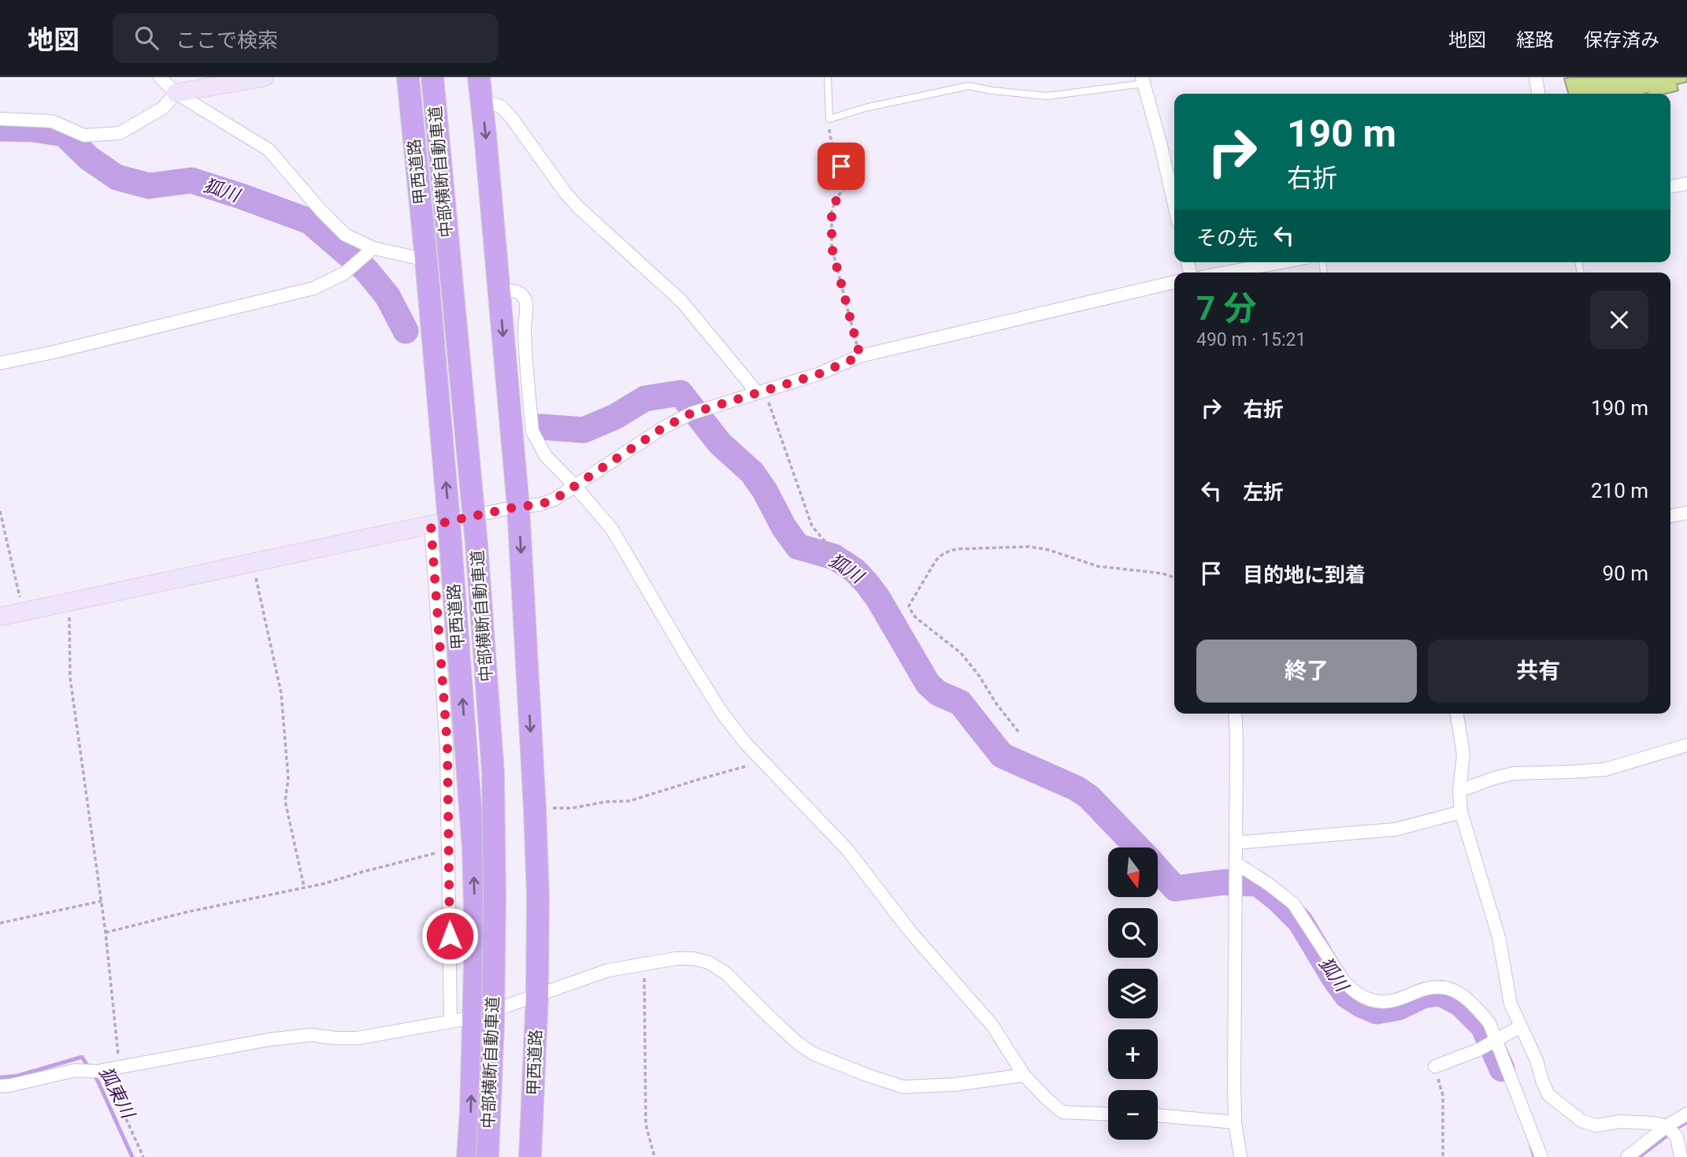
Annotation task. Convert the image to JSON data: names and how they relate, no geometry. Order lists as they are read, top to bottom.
{
  "streets": {
    "highway": ["甲西道路", "中部横断自動車道"]
  },
  "water": ["狐川", "狐東川"],
  "north": "bottom",
  "page": {
    "header": "地図",
    "search": "ここで検索",
    "nav": ["地図", "経路", "保存済み"],
    "turn": ["190 m", "右折"],
    "then": "その先",
    "heading": ["7 分", "490 m · 15:21"],
    "list": [
      {
        "name": "右折",
        "value": "190 m"
      },
      {
        "name": "左折",
        "value": "210 m"
      },
      {
        "name": "目的地に到着",
        "value": "90 m"
      }
    ],
    "buttons": ["終了", "共有"],
    "map_buttons": ["+", "−"]
  }
}
